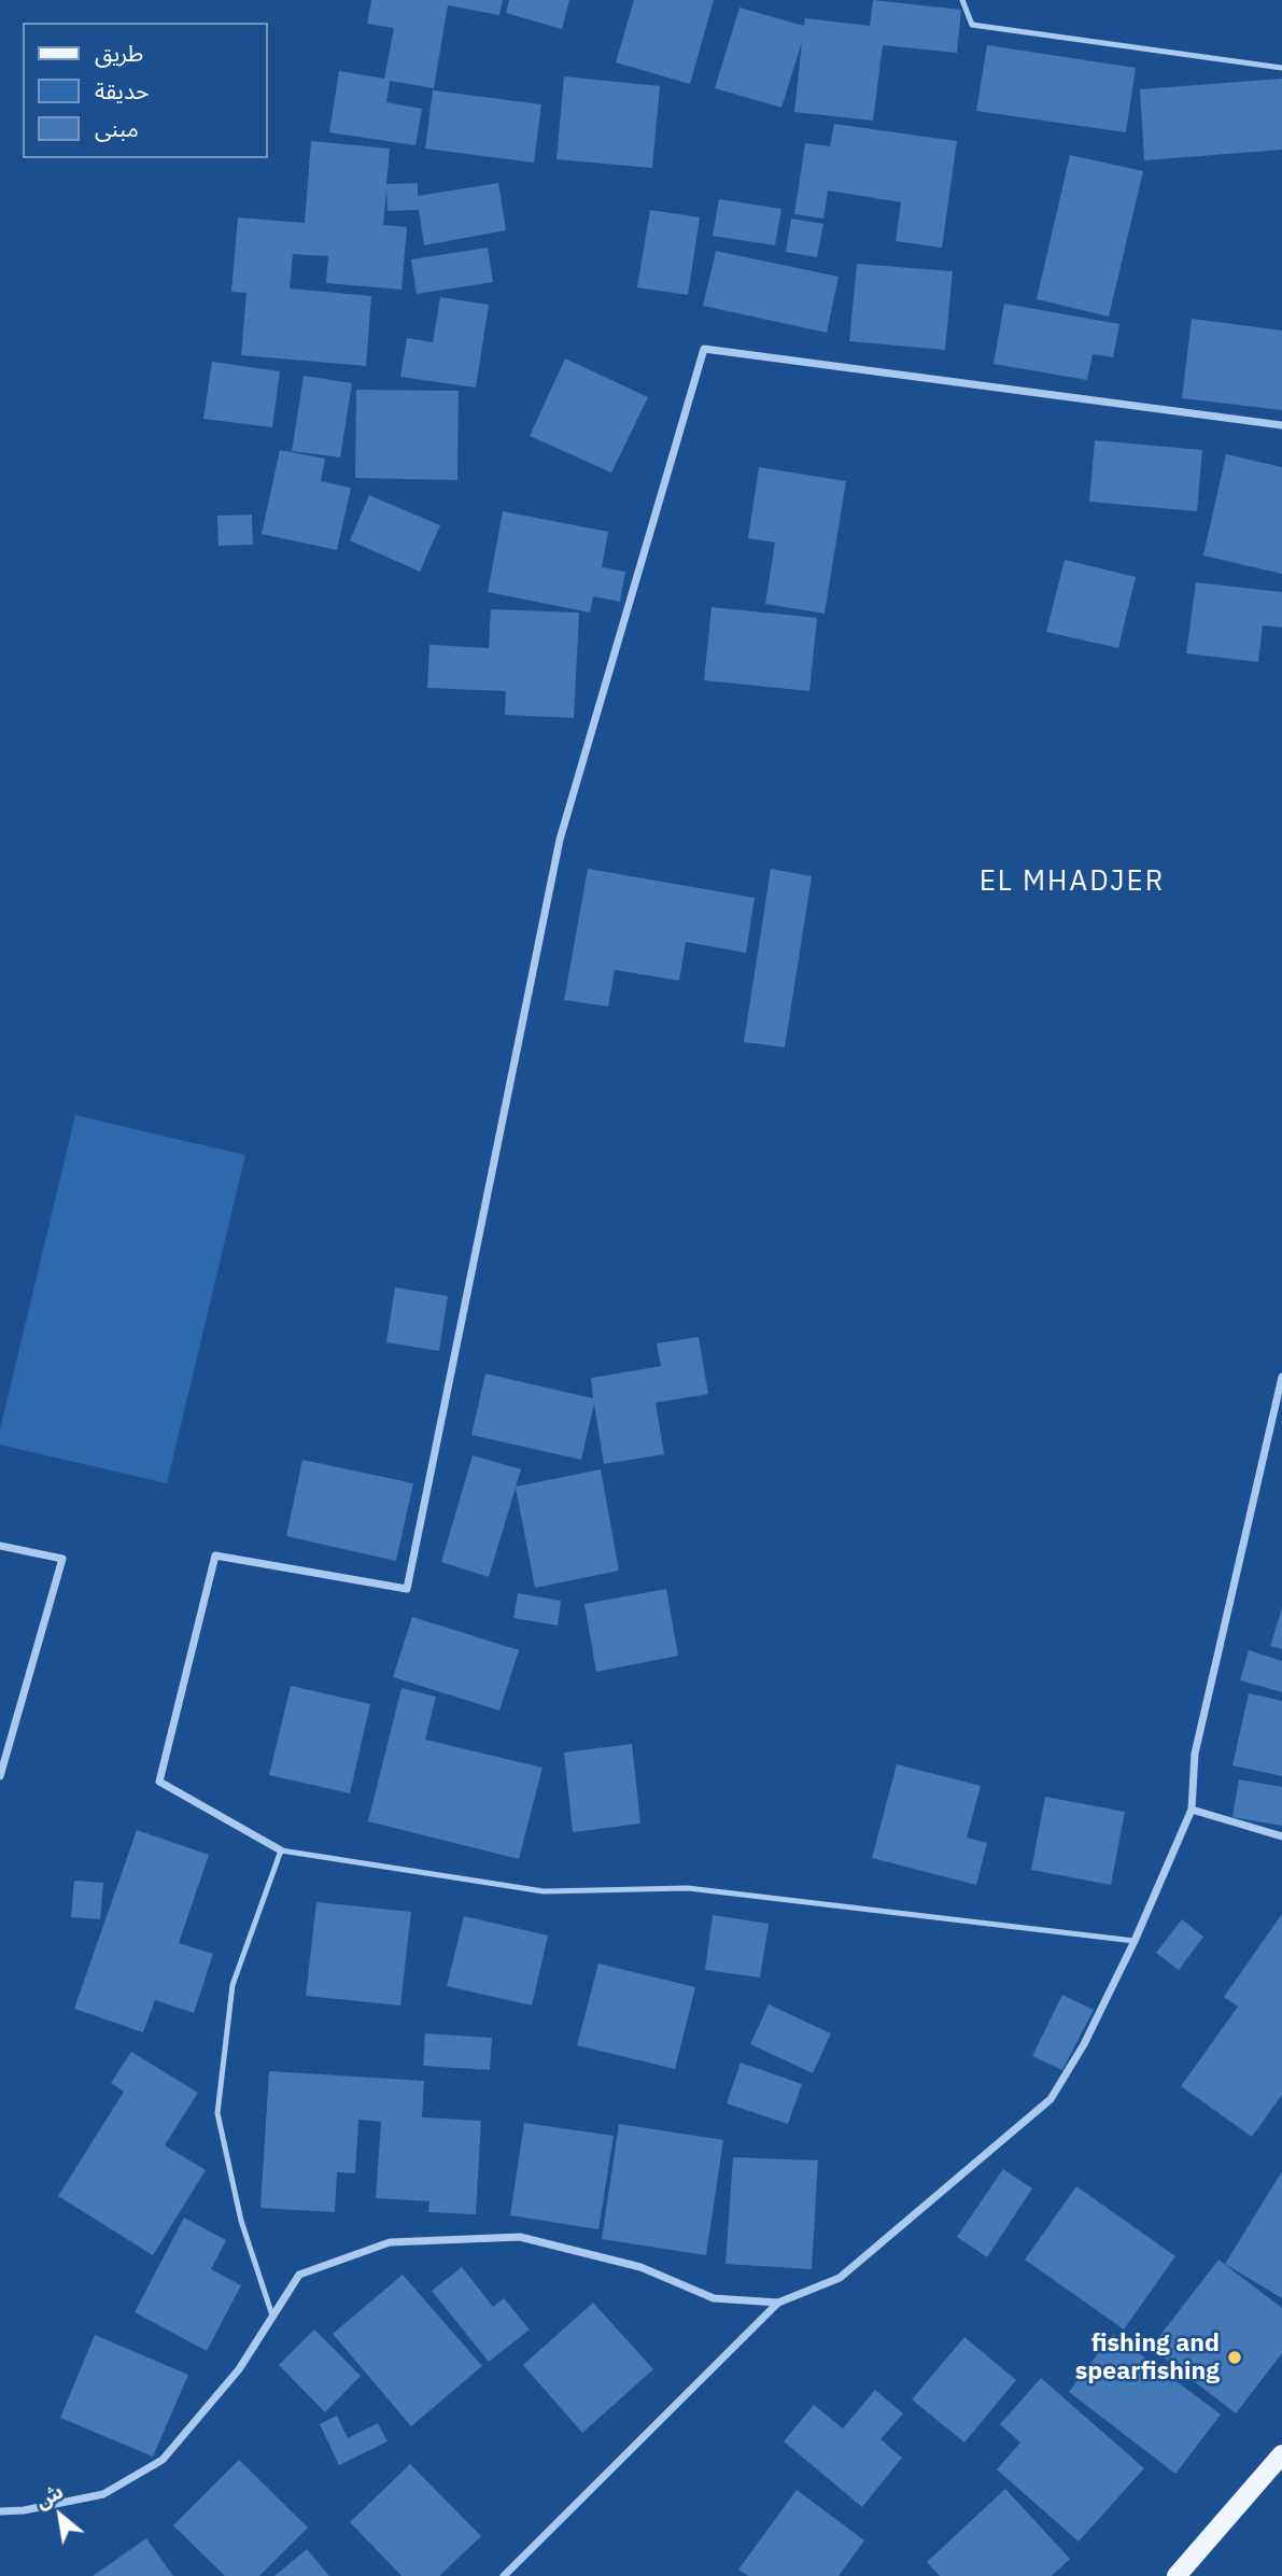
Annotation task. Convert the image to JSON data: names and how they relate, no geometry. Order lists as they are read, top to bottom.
{
  "districts": ["EL MHADJER"],
  "places": ["fishing and spearfishing"],
  "legend": ["طريق", "حديقة", "مبنى"],
  "north": "top left"
}
